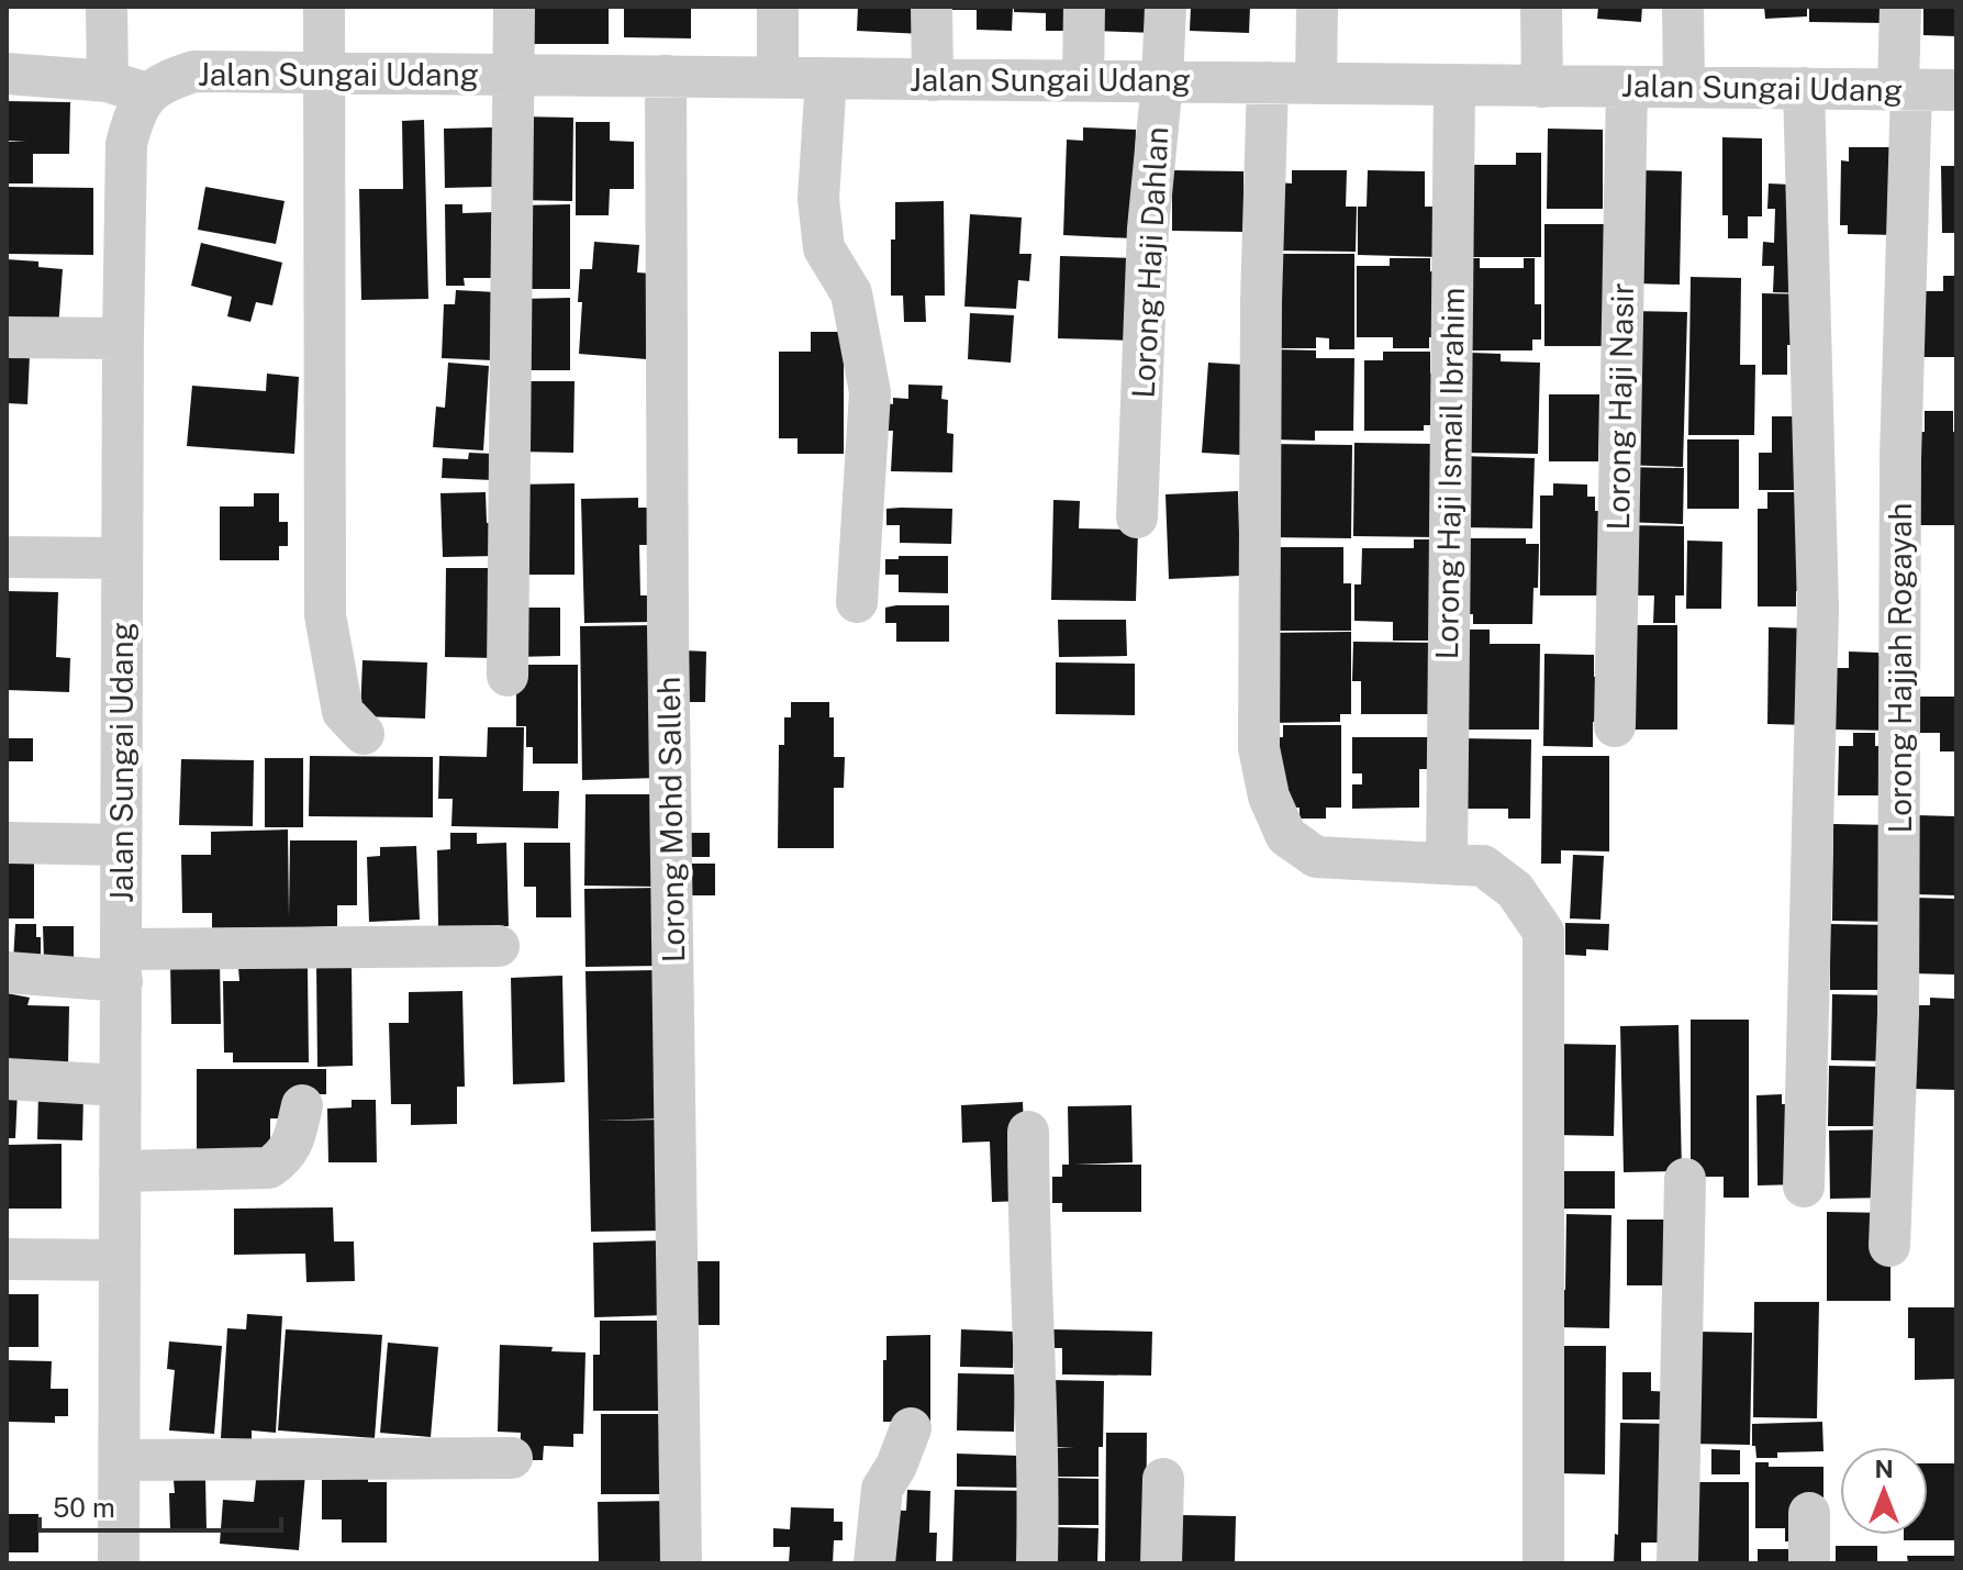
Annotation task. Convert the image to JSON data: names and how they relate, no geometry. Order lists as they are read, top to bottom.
{
  "streets": {
    "street": [
      "Jalan Sungai Udang",
      "Lorong Haji Dahlan",
      "Lorong Haji Nasir",
      "Lorong Haji Ismail Ibrahim",
      "Lorong Hajjah Rogayah",
      "Lorong Mohd Salleh"
    ]
  },
  "crossings": [
    ["Jalan Sungai Udang", "Lorong Haji Dahlan"],
    ["Jalan Sungai Udang", "Lorong Haji Nasir"],
    ["Jalan Sungai Udang", "Lorong Haji Ismail Ibrahim"],
    ["Jalan Sungai Udang", "Lorong Hajjah Rogayah"],
    ["Jalan Sungai Udang", "Lorong Mohd Salleh"]
  ],
  "scale_bar": "50 m",
  "north": "top"
}
